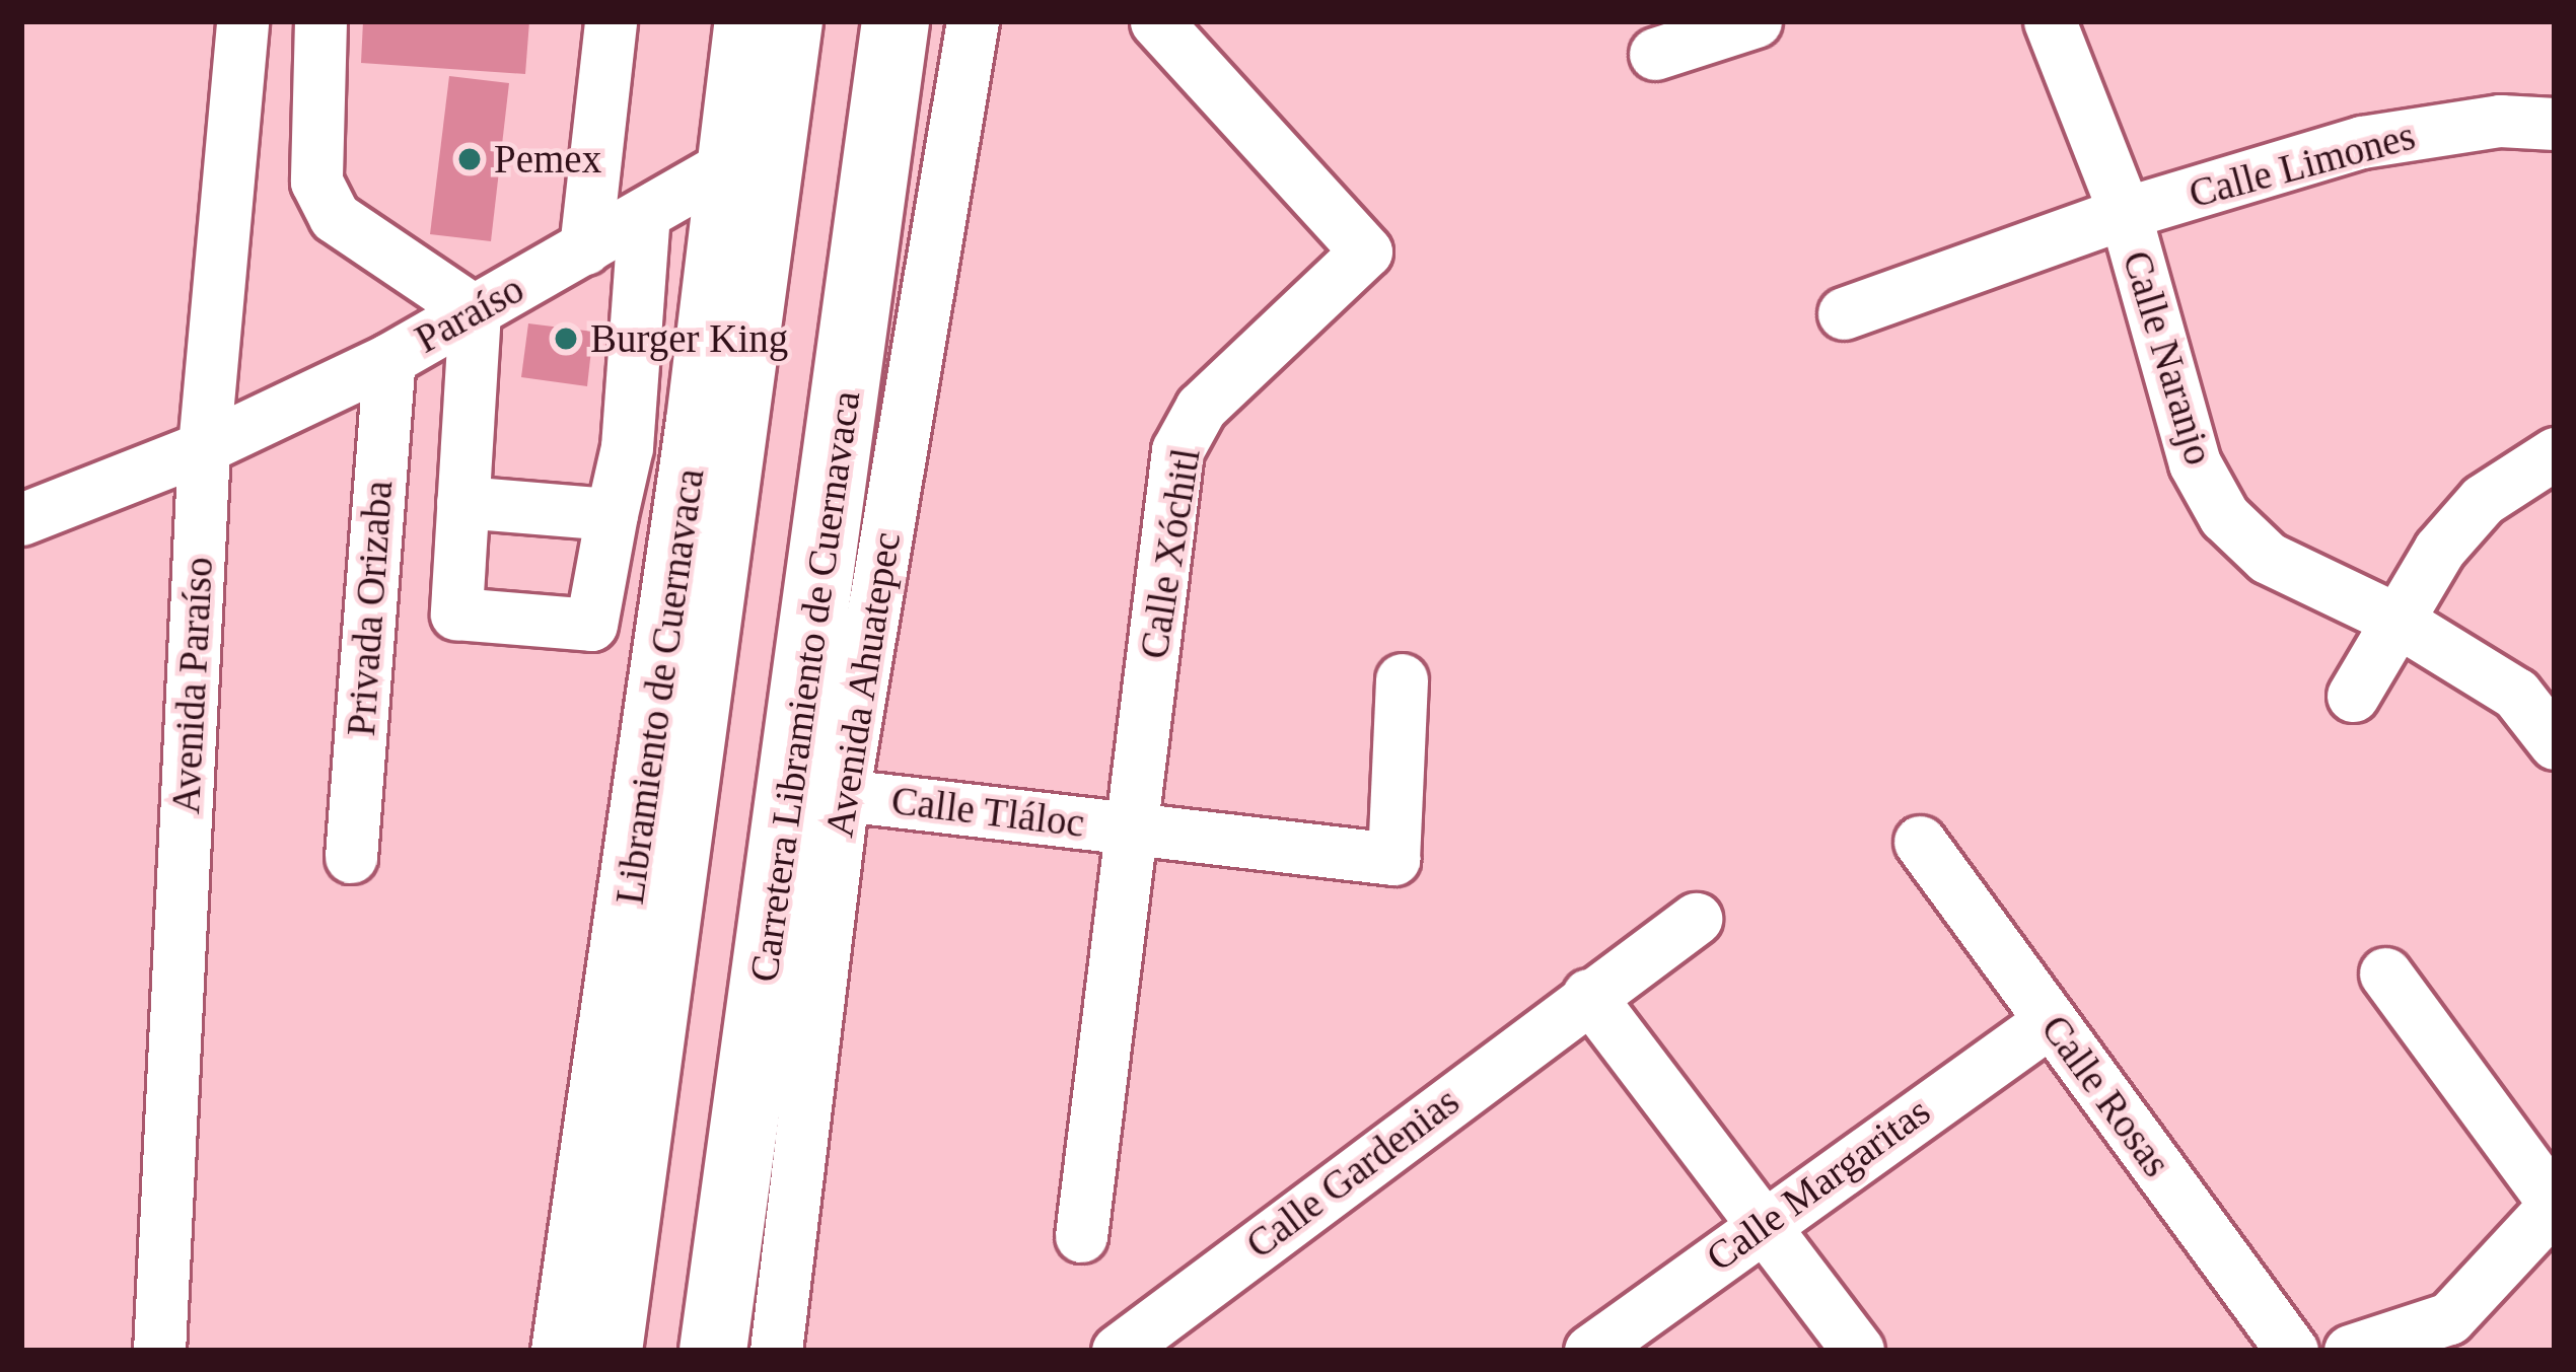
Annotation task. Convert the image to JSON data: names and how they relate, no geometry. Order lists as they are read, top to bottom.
{
  "streets": {
    "highway": ["Carretera Libramiento de Cuernavaca"],
    "main road": ["Libramiento de Cuernavaca"],
    "street": [
      "Calle Limones",
      "Paraíso",
      "Calle Naranjo",
      "Calle Xóchitl",
      "Privada Orizaba",
      "Avenida Ahuatepec",
      "Avenida Paraíso",
      "Calle Tláloc",
      "Calle Rosas",
      "Calle Gardenias",
      "Calle Margaritas"
    ]
  },
  "crossings": [
    ["Calle Limones", "Calle Naranjo"],
    ["Paraíso", "Privada Orizaba"],
    ["Paraíso", "Avenida Paraíso"],
    ["Paraíso", "Libramiento de Cuernavaca"],
    ["Calle Xóchitl", "Calle Tláloc"],
    ["Avenida Ahuatepec", "Calle Tláloc"],
    ["Calle Rosas", "Calle Margaritas"]
  ],
  "places": ["Pemex", "Burger King"]
}
